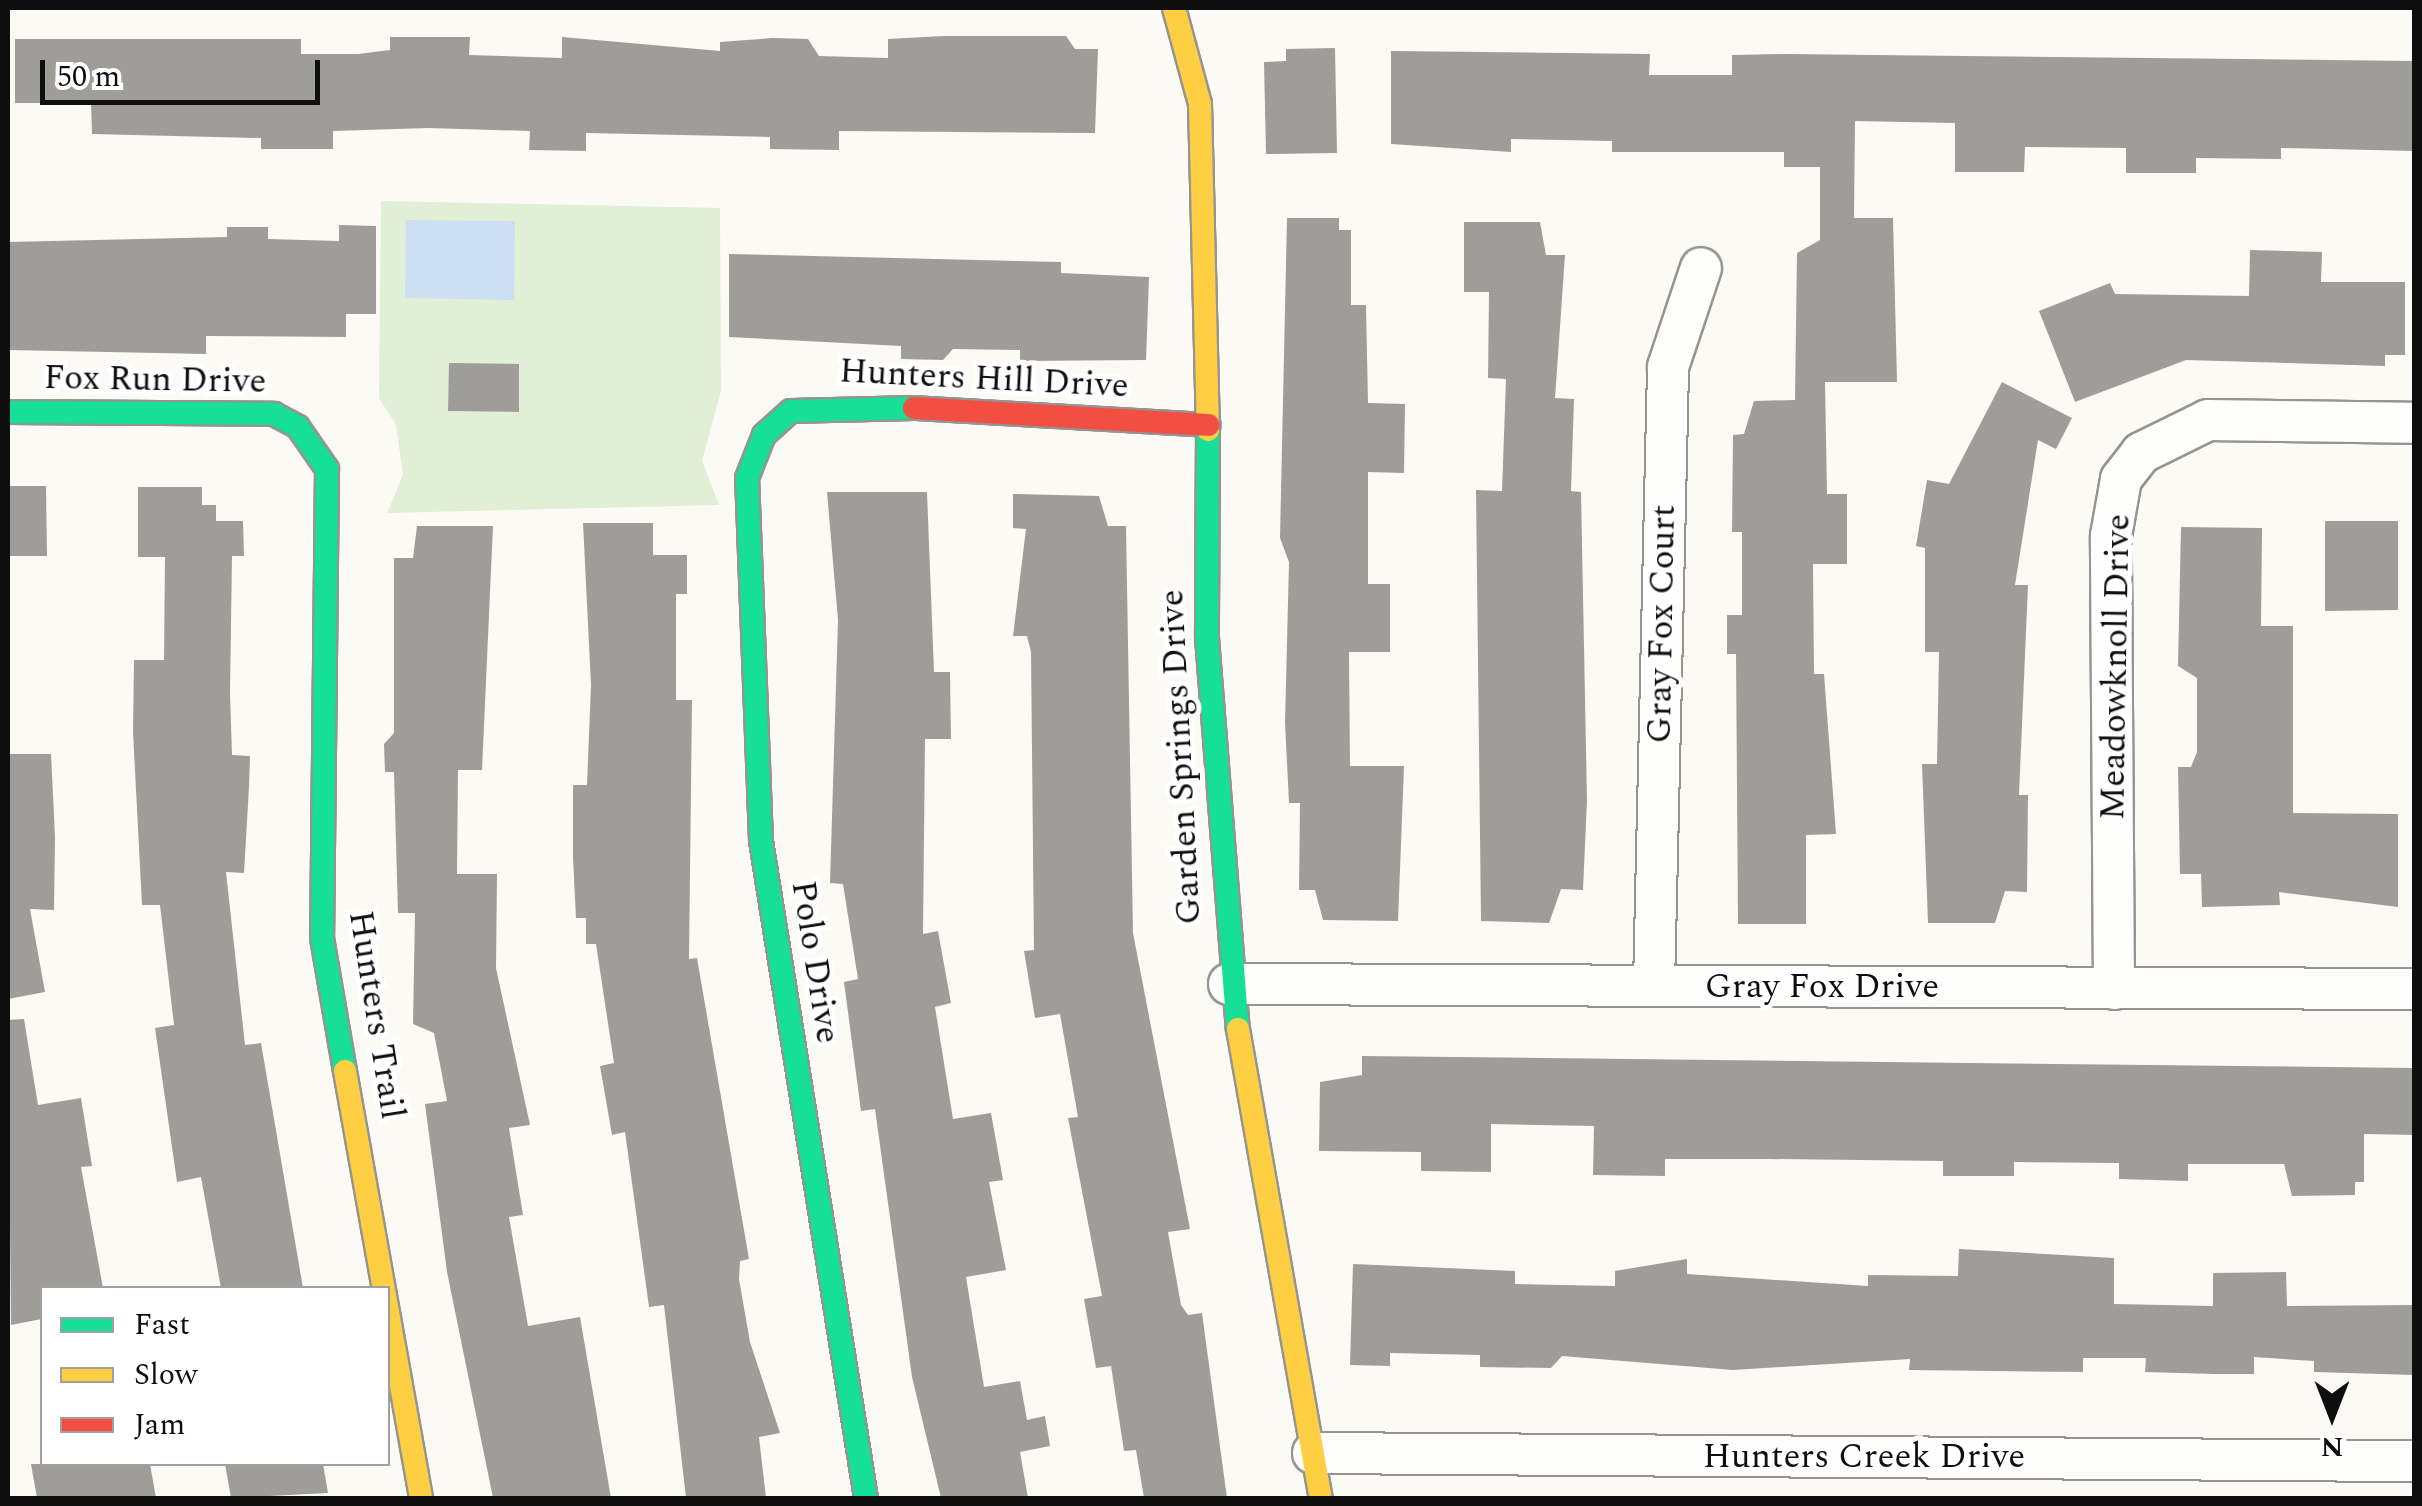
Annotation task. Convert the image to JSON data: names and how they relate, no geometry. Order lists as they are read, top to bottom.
{
  "streets": {
    "street": [
      "Hunters Hill Drive",
      "Fox Run Drive",
      "Gray Fox Court",
      "Meadowknoll Drive",
      "Garden Springs Drive",
      "Polo Drive",
      "Gray Fox Drive",
      "Hunters Trail",
      "Hunters Creek Drive"
    ]
  },
  "crossings": [
    ["Hunters Hill Drive", "Garden Springs Drive"],
    ["Hunters Hill Drive", "Polo Drive"],
    ["Fox Run Drive", "Hunters Trail"],
    ["Gray Fox Court", "Gray Fox Drive"],
    ["Meadowknoll Drive", "Gray Fox Drive"],
    ["Garden Springs Drive", "Gray Fox Drive"],
    ["Garden Springs Drive", "Hunters Creek Drive"]
  ],
  "legend": ["Fast", "Slow", "Jam"],
  "scale_bar": "50 m",
  "north": "bottom"
}
